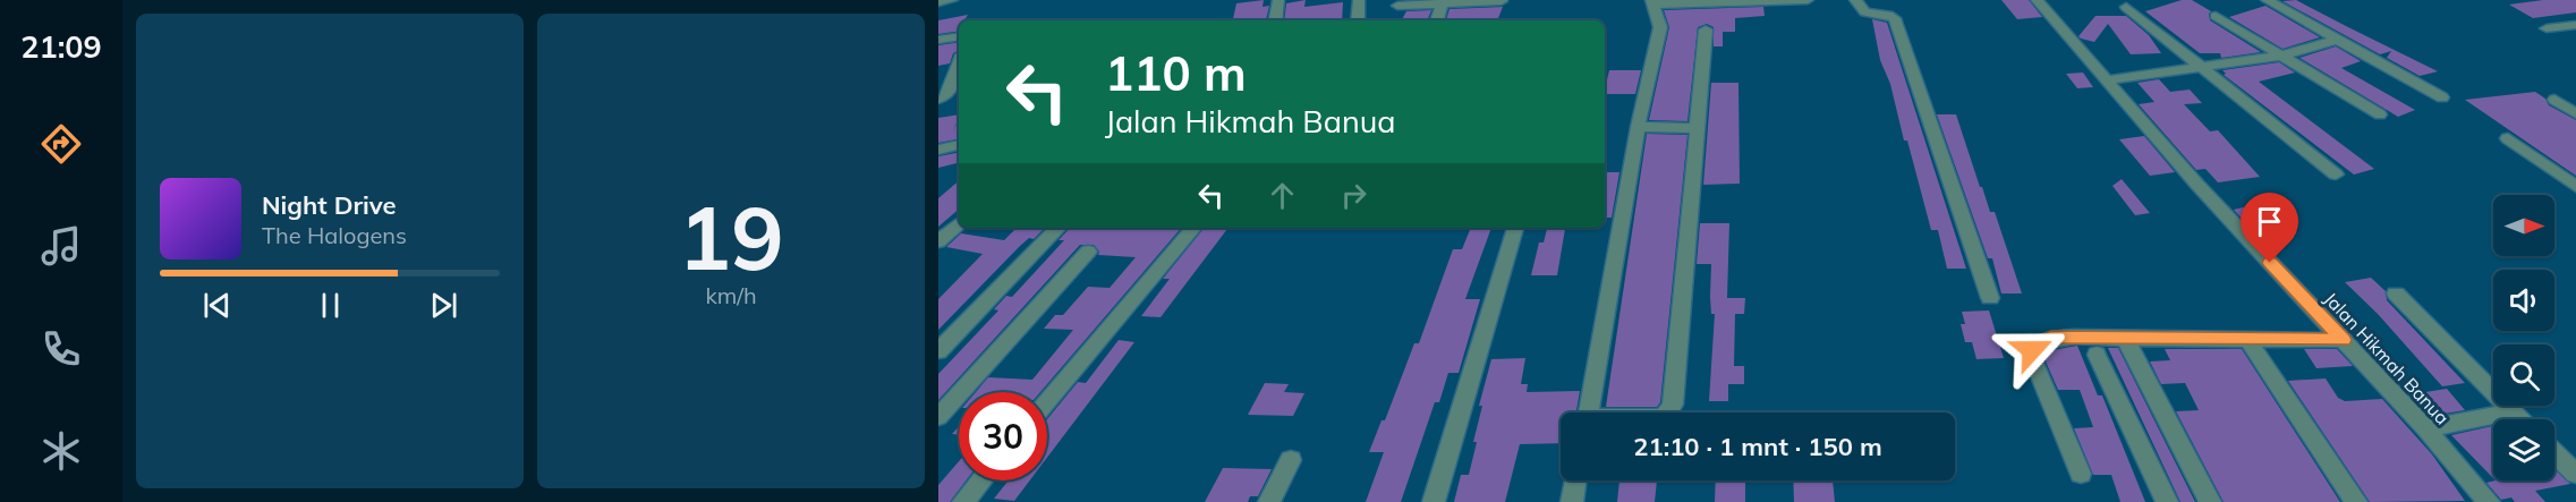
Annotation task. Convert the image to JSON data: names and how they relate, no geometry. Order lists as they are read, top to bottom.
{
  "streets": {
    "street": ["Jalan Hikmah Banua"]
  },
  "north": "right",
  "page": {
    "tabs": "21:09",
    "tile": ["19", "km/h"],
    "turn": ["110 m", "Jalan Hikmah Banua"],
    "song": ["Night Drive", "The Halogens"],
    "limit": "30",
    "trip": "21:10 · 1 mnt · 150 m"
  }
}
